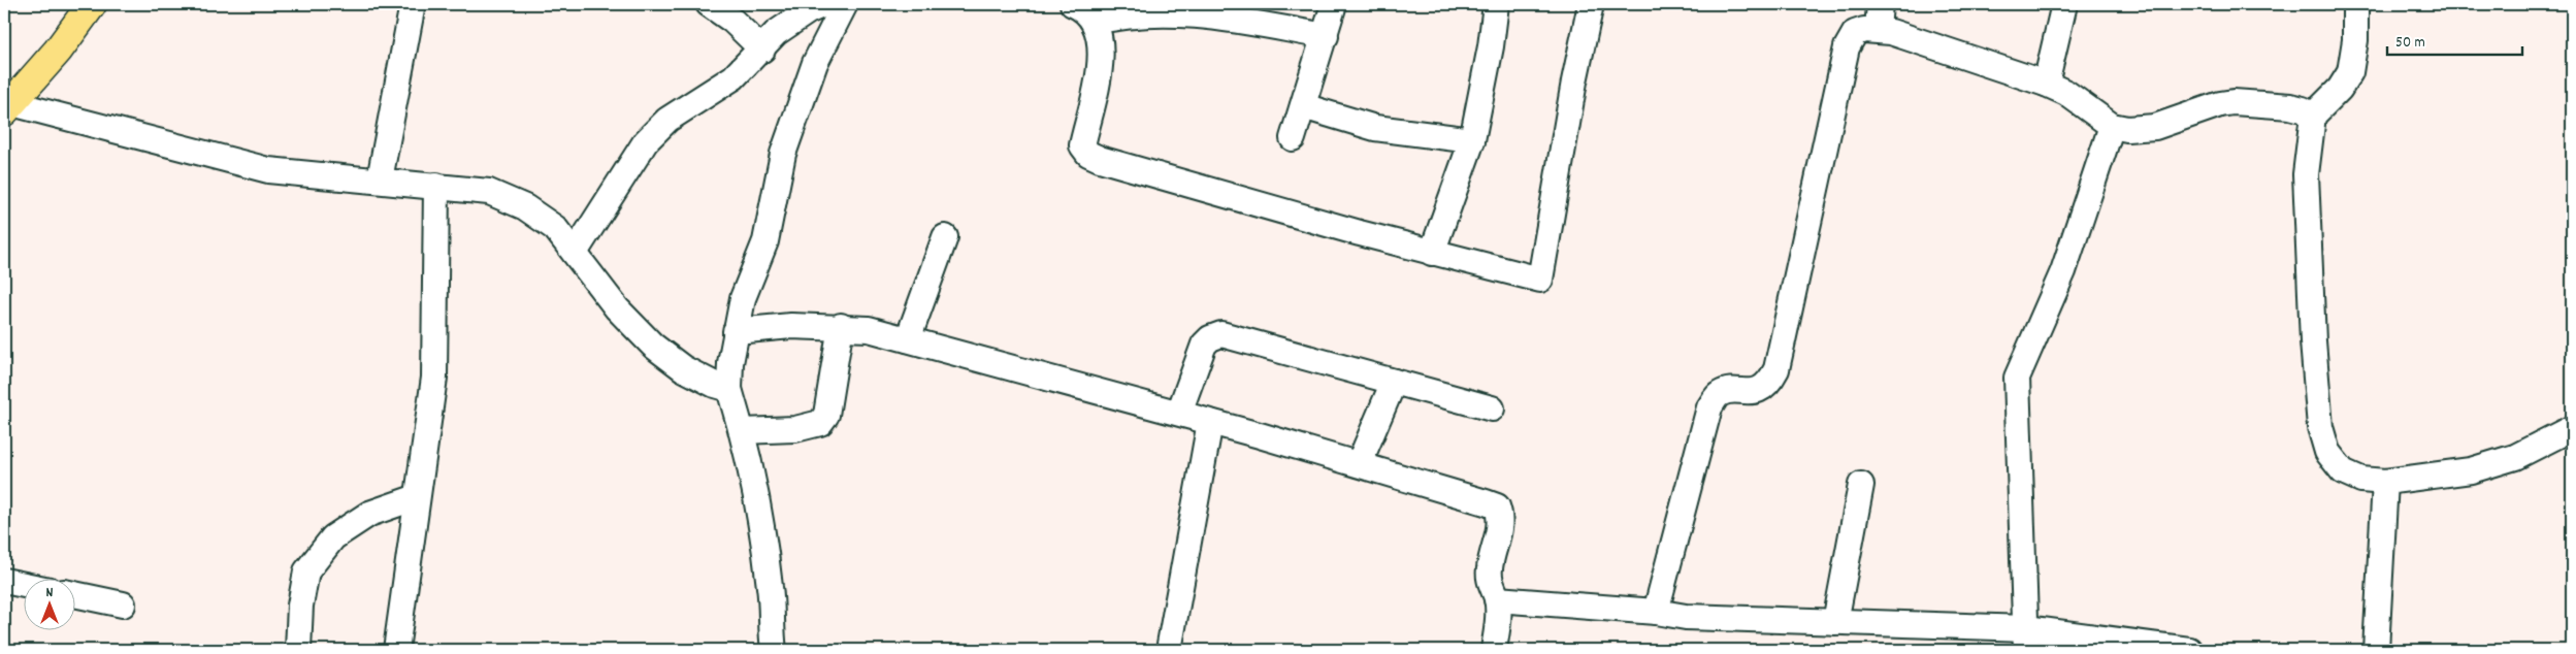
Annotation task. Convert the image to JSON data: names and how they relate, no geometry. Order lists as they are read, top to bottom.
{
  "scale_bar": "50 m",
  "north": "top"
}
